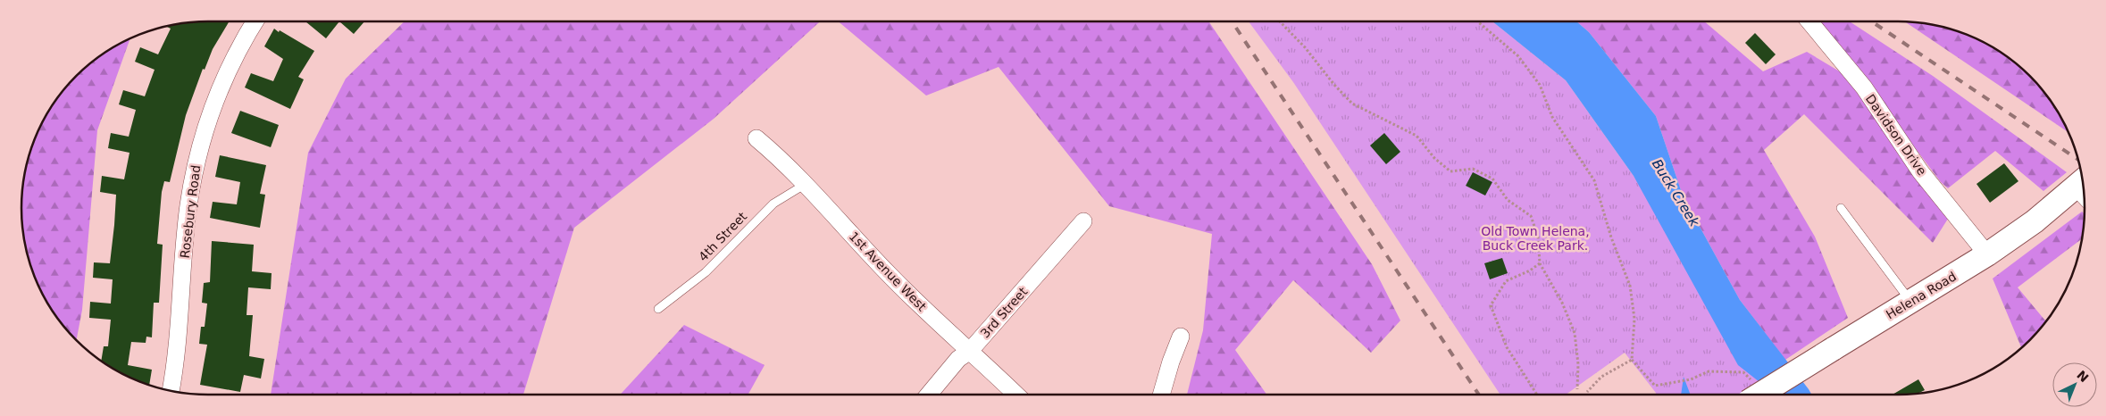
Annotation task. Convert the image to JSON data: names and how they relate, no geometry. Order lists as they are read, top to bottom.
{
  "streets": {
    "main road": ["Helena Road"],
    "street": [
      "Davidson Drive",
      "Rosebury Road",
      "1st Avenue West",
      "3rd Street"
    ],
    "lane": ["4th Street"]
  },
  "crossings": [
    ["Davidson Drive", "Helena Road"],
    ["4th Street", "1st Avenue West"],
    ["1st Avenue West", "3rd Street"]
  ],
  "water": ["Buck Creek"],
  "parks": ["Old Town Helena, Buck Creek Park."],
  "north": "top right"
}
